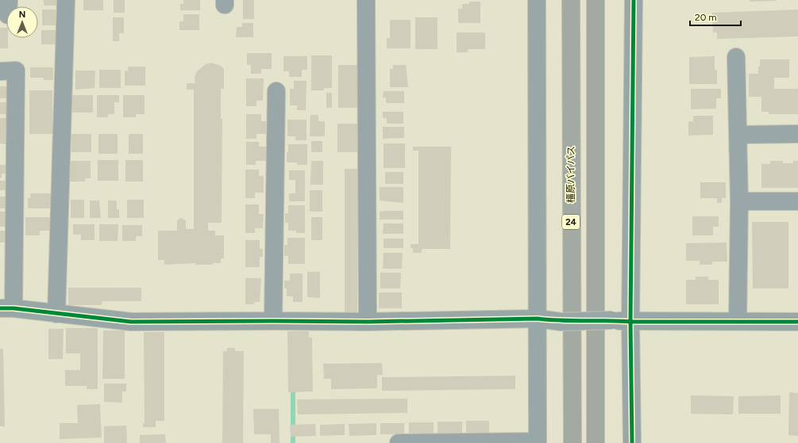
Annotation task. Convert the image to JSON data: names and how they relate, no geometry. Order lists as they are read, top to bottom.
{
  "streets": {
    "highway": ["橿原バイパス", "24"]
  },
  "scale_bar": "20 m",
  "north": "top"
}
